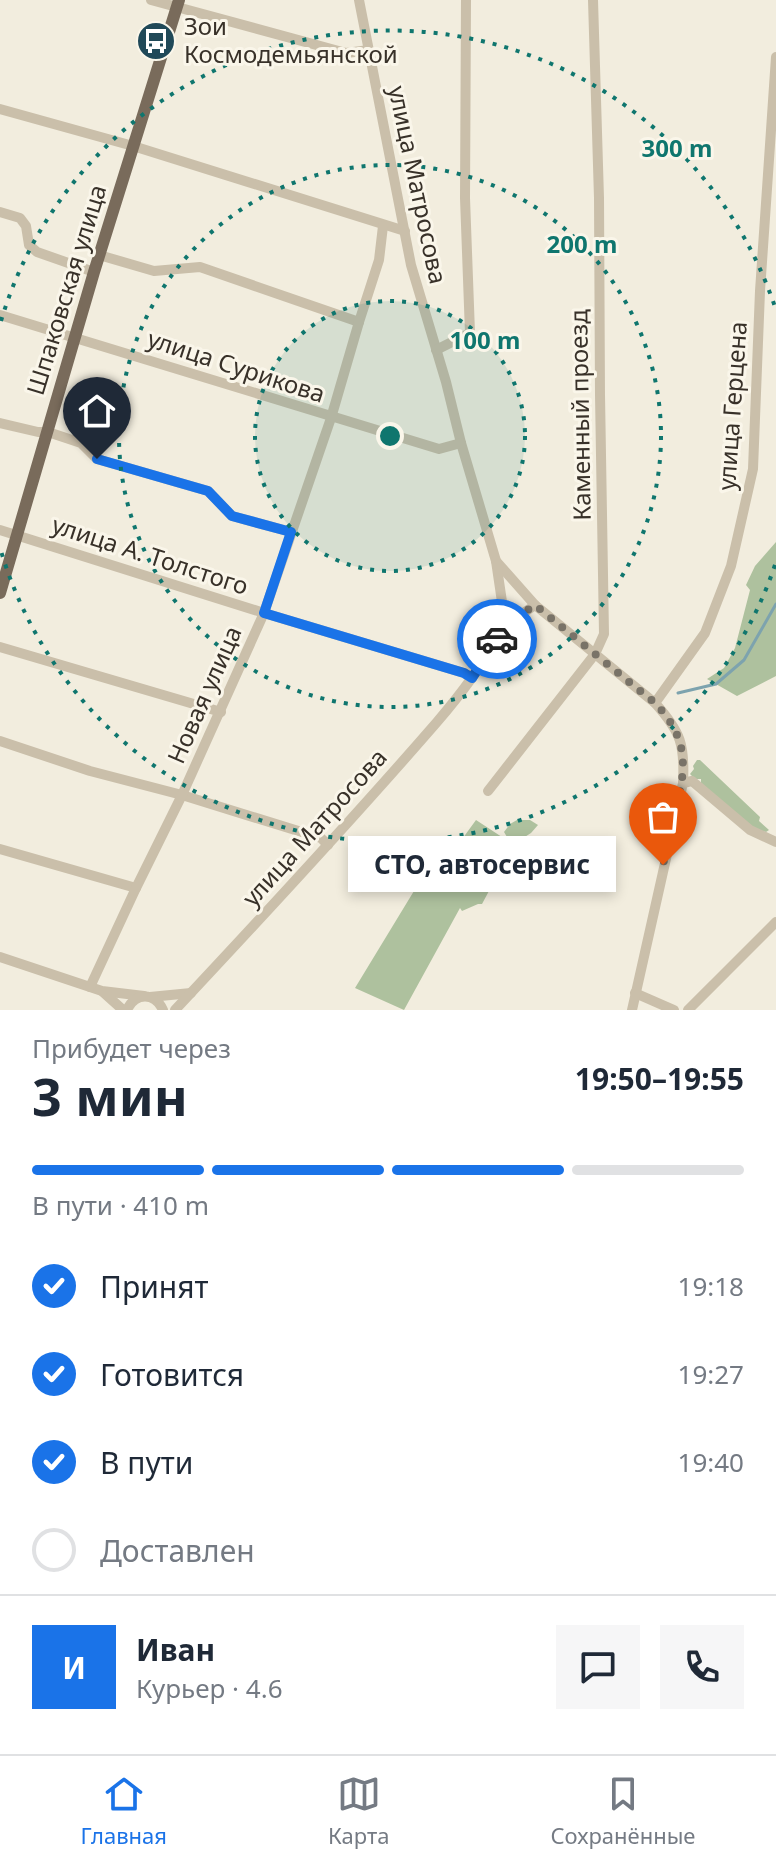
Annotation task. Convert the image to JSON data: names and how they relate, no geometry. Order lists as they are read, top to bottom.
{
  "streets": {
    "main road": ["Шпаковская улица"],
    "street": [
      "улица Матросова",
      "улица Сурикова",
      "улица Герцена",
      "Каменный проезд",
      "улица А. Толстого",
      "Новая улица"
    ]
  },
  "crossings": [
    ["улица Матросова", "улица Сурикова"],
    ["улица Матросова", "улица Герцена"],
    ["улица Матросова", "Каменный проезд"],
    ["улица Матросова", "улица А. Толстого"],
    ["Шпаковская улица", "улица Сурикова"],
    ["Шпаковская улица", "улица А. Толстого"],
    ["улица Сурикова", "Новая улица"],
    ["улица А. Толстого", "Новая улица"]
  ],
  "places": {
    "bus stop": ["Зои Космодемьянской"],
    "other": ["СТО, автосервис"]
  },
  "page": {
    "bubble": "СТО, автосервис",
    "heading": ["3 мин", "Прибудет через", "19:50–19:55"],
    "panel": ["Иван", "Курьер · 4.6"],
    "bar": "В пути · 410 m",
    "list": [
      ["Принят", "19:18"],
      ["Готовится", "19:27"],
      ["В пути", "19:40"],
      "Доставлен"
    ],
    "round": "И",
    "tabs": ["Главная", "Карта", "Сохранённые"]
  },
  "rings": ["300 m", "200 m", "100 m"]
}
